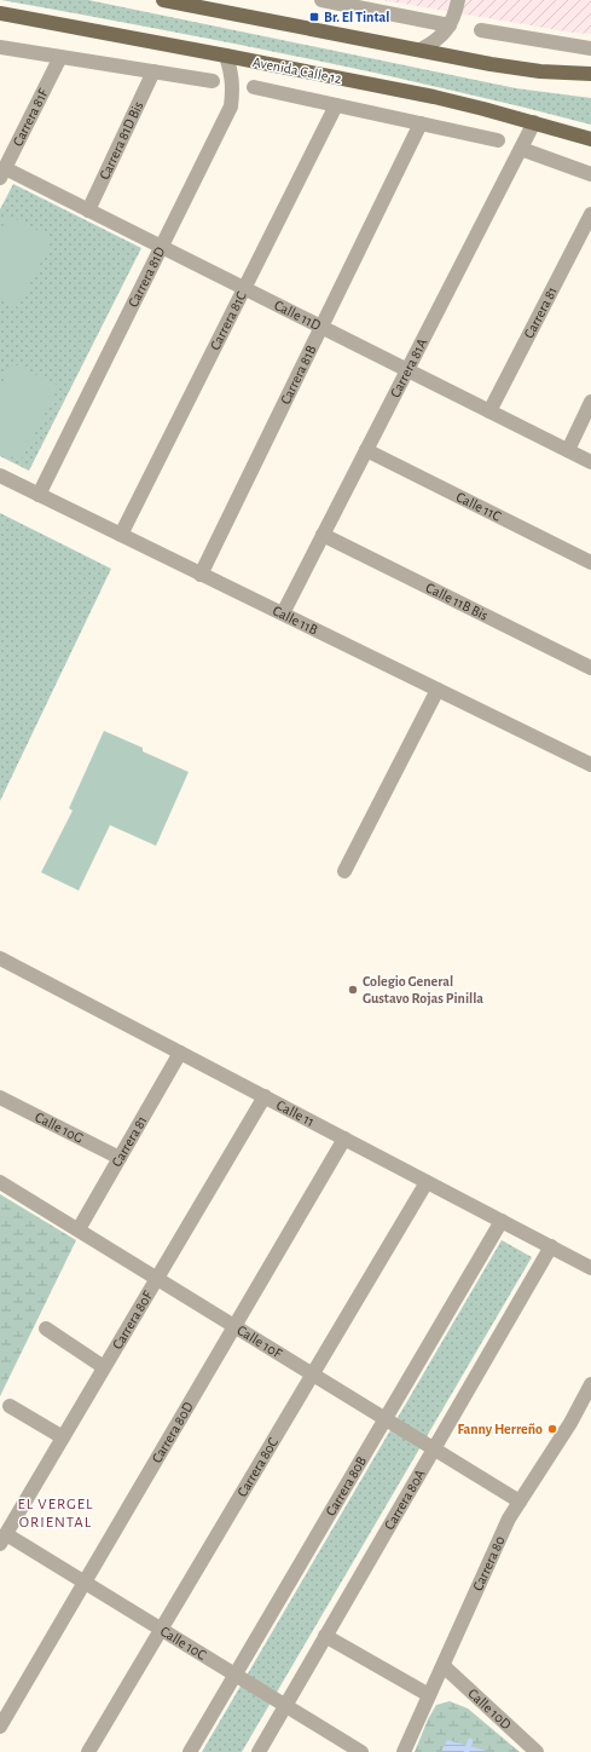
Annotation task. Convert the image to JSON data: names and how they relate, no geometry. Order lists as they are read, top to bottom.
{
  "streets": {
    "main road": ["Avenida Calle 12"],
    "street": [
      "Carrera 81F",
      "Carrera 81D Bis",
      "Carrera 81D",
      "Carrera 81",
      "Calle 11D",
      "Carrera 81C",
      "Carrera 81A",
      "Carrera 81B",
      "Calle 11C",
      "Calle 11B Bis",
      "Calle 11B",
      "Calle 11",
      "Calle 10G",
      "Carrera 80F",
      "Calle 10F",
      "Carrera 80D",
      "Carrera 80C",
      "Carrera 80B",
      "Carrera 80A",
      "Carrera 80",
      "Calle 10C",
      "Calle 10D"
    ]
  },
  "crossings": [
    ["Avenida Calle 12", "Carrera 81D"],
    ["Avenida Calle 12", "Carrera 81A"],
    ["Carrera 81F", "Calle 11D"],
    ["Carrera 81D Bis", "Calle 11D"],
    ["Carrera 81D", "Calle 11D"],
    ["Carrera 81D", "Calle 11B"],
    ["Carrera 81", "Calle 11D"],
    ["Carrera 81", "Calle 11"],
    ["Carrera 81", "Calle 10G"],
    ["Carrera 81", "Calle 10F"],
    ["Calle 11D", "Carrera 81C"],
    ["Calle 11D", "Carrera 81A"],
    ["Calle 11D", "Carrera 81B"],
    ["Carrera 81C", "Calle 11B"],
    ["Carrera 81A", "Calle 11C"],
    ["Carrera 81A", "Calle 11B Bis"],
    ["Carrera 81A", "Calle 11B"],
    ["Carrera 81B", "Calle 11B"],
    ["Calle 11", "Carrera 80F"],
    ["Calle 11", "Carrera 80D"],
    ["Calle 11", "Carrera 80C"],
    ["Calle 11", "Carrera 80B"],
    ["Calle 11", "Carrera 80A"],
    ["Carrera 80F", "Calle 10F"],
    ["Carrera 80F", "Calle 10C"],
    ["Calle 10F", "Carrera 80D"],
    ["Calle 10F", "Carrera 80C"],
    ["Calle 10F", "Carrera 80B"],
    ["Calle 10F", "Carrera 80A"],
    ["Calle 10F", "Carrera 80"],
    ["Carrera 80D", "Calle 10C"],
    ["Carrera 80C", "Calle 10C"],
    ["Carrera 80B", "Calle 10C"],
    ["Carrera 80A", "Calle 10C"],
    ["Carrera 80", "Calle 10D"]
  ],
  "districts": ["EL VERGEL ORIENTAL"],
  "places": {
    "transit": ["Br. El Tintal"],
    "other": ["Colegio General Gustavo Rojas Pinilla", "Fanny Herreño"]
  }
}
